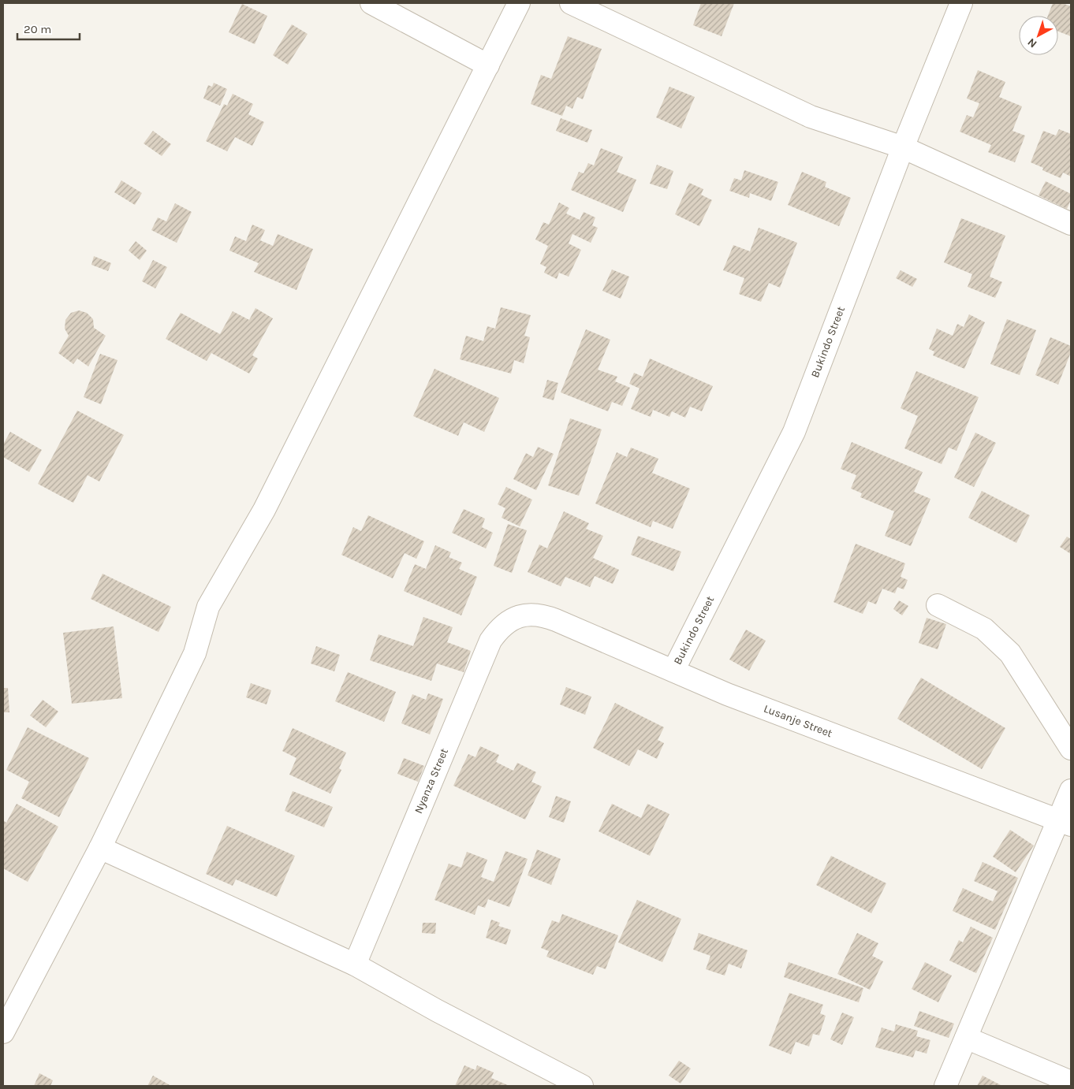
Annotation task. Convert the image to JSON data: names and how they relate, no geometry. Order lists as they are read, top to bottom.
{
  "streets": {
    "street": ["Bukindo Street", "Lusanje Street", "Nyanza Street"]
  },
  "crossings": [
    ["Bukindo Street", "Lusanje Street"],
    ["Lusanje Street", "Nyanza Street"]
  ],
  "scale_bar": "20 m",
  "north": "bottom left"
}
